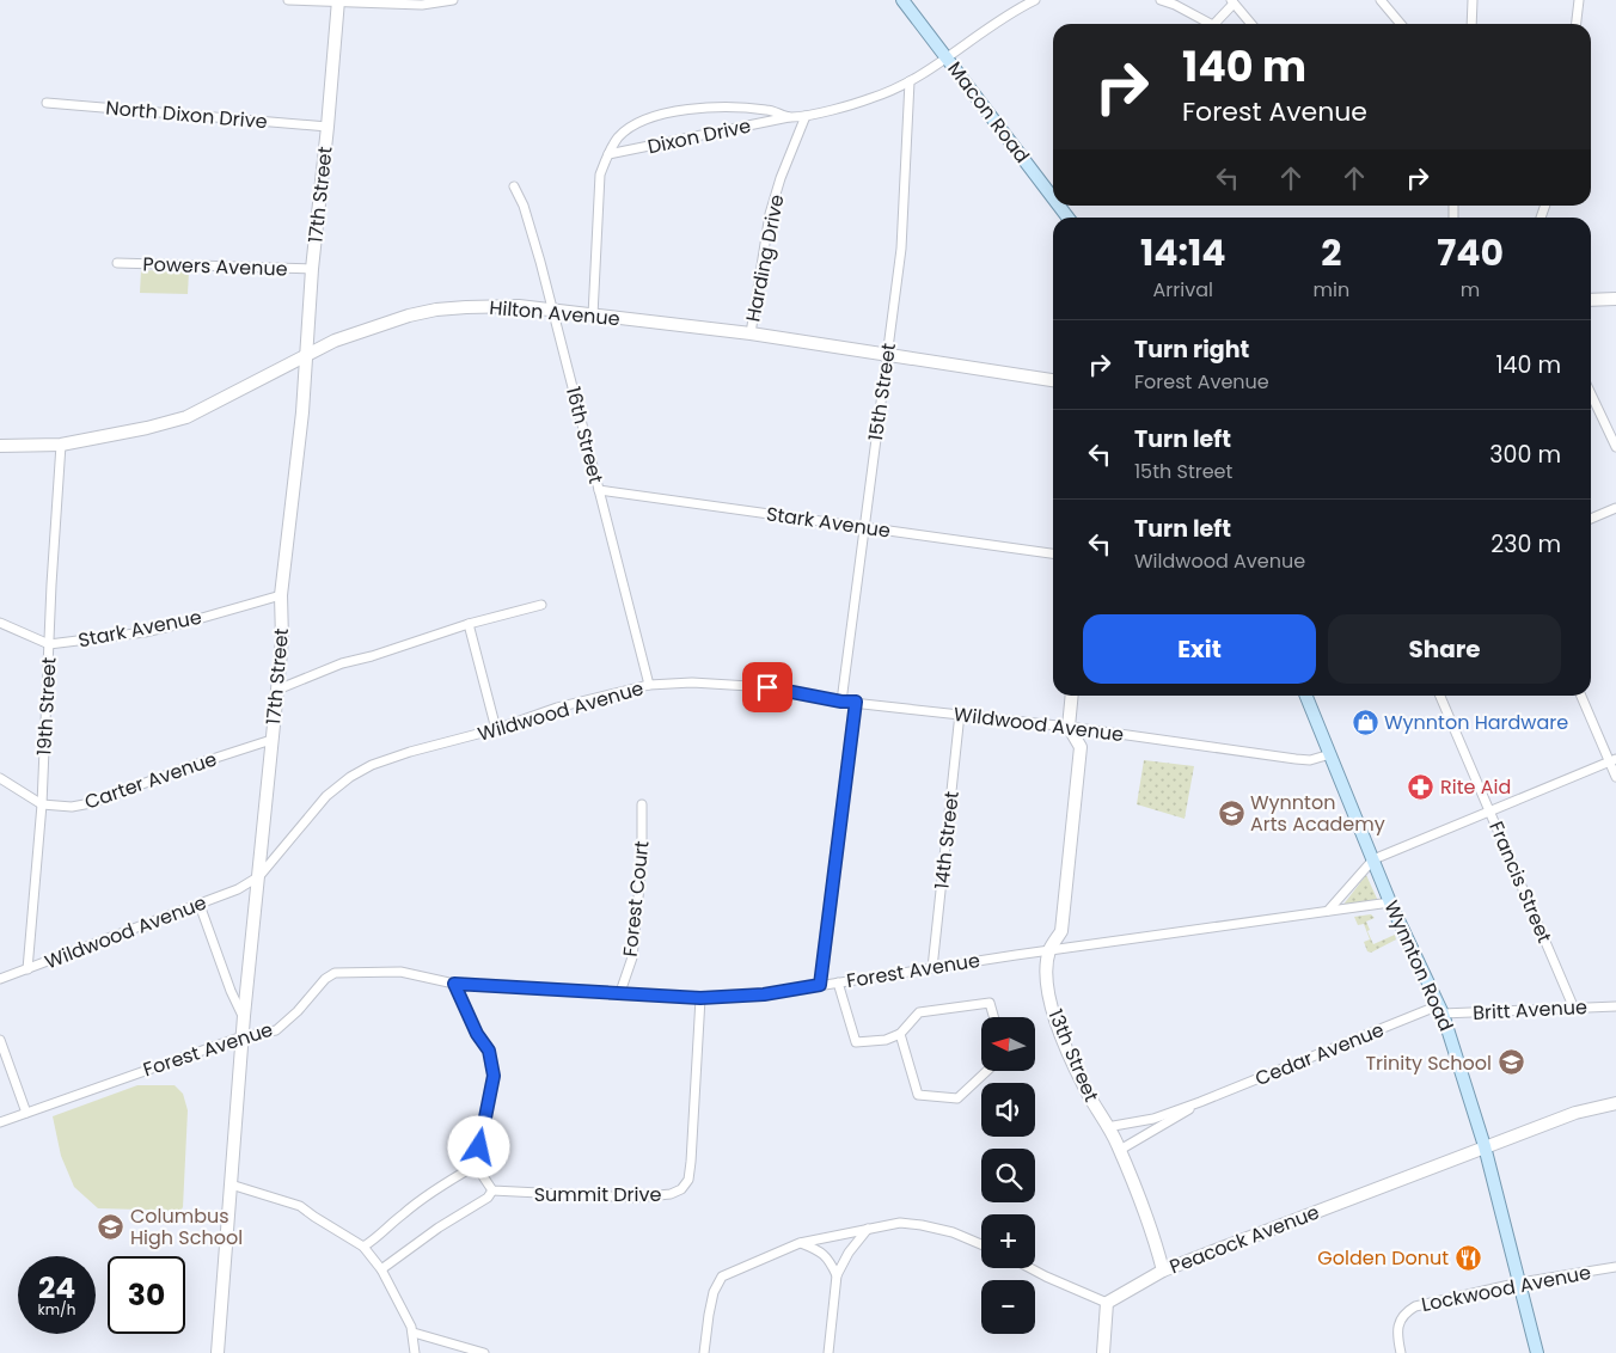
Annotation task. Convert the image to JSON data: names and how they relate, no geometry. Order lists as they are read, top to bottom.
{
  "streets": {
    "main road": ["Macon Road", "Wynnton Road"],
    "street": [
      "North Dixon Drive",
      "Dixon Drive",
      "17th Street",
      "Harding Drive",
      "Powers Avenue",
      "Hilton Avenue",
      "15th Street",
      "16th Street",
      "Stark Avenue",
      "19th Street",
      "Wildwood Avenue",
      "Carter Avenue",
      "14th Street",
      "Francis Street",
      "Forest Court",
      "Forest Avenue",
      "Britt Avenue",
      "Cedar Avenue",
      "13th Street",
      "Summit Drive",
      "Peacock Avenue",
      "Lockwood Avenue"
    ]
  },
  "crossings": [
    ["Macon Road", "Dixon Drive"],
    ["North Dixon Drive", "17th Street"],
    ["Dixon Drive", "Harding Drive"],
    ["Dixon Drive", "Hilton Avenue"],
    ["Dixon Drive", "15th Street"],
    ["17th Street", "Powers Avenue"],
    ["17th Street", "Hilton Avenue"],
    ["17th Street", "Stark Avenue"],
    ["17th Street", "Wildwood Avenue"],
    ["17th Street", "Carter Avenue"],
    ["17th Street", "Forest Avenue"],
    ["Harding Drive", "Hilton Avenue"],
    ["Hilton Avenue", "15th Street"],
    ["Hilton Avenue", "16th Street"],
    ["Hilton Avenue", "19th Street"],
    ["15th Street", "Stark Avenue"],
    ["15th Street", "Wildwood Avenue"],
    ["16th Street", "Stark Avenue"],
    ["16th Street", "Wildwood Avenue"],
    ["Stark Avenue", "19th Street"],
    ["19th Street", "Wildwood Avenue"],
    ["19th Street", "Carter Avenue"],
    ["Wildwood Avenue", "14th Street"],
    ["Wildwood Avenue", "Wynnton Road"],
    ["Wildwood Avenue", "13th Street"],
    ["14th Street", "Forest Avenue"],
    ["Francis Street", "Britt Avenue"],
    ["Forest Court", "Forest Avenue"],
    ["Wynnton Road", "Forest Avenue"],
    ["Wynnton Road", "Britt Avenue"],
    ["Wynnton Road", "Cedar Avenue"],
    ["Wynnton Road", "Peacock Avenue"],
    ["Wynnton Road", "Lockwood Avenue"],
    ["Forest Avenue", "13th Street"],
    ["Forest Avenue", "Summit Drive"],
    ["Britt Avenue", "Cedar Avenue"],
    ["13th Street", "Peacock Avenue"]
  ],
  "places": {
    "shop": ["Wynnton Hardware"],
    "pharmacy": ["Rite Aid"],
    "school or university": ["Wynnton Arts Academy", "Trinity School", "Columbus High School"],
    "restaurant": ["Golden Donut"]
  },
  "north": "left",
  "page": {
    "turn": ["140 m", "Forest Avenue"],
    "eta": [
      "14:14",
      "Arrival",
      "2",
      "min",
      "740",
      "m"
    ],
    "list": [
      {
        "name": "Turn right",
        "note": "Forest Avenue",
        "value": "140 m"
      },
      {
        "name": "Turn left",
        "note": "15th Street",
        "value": "300 m"
      },
      {
        "name": "Turn left",
        "note": "Wildwood Avenue",
        "value": "230 m"
      }
    ],
    "buttons": ["Exit", "Share"],
    "map_buttons": ["+", "−"],
    "speed": "24 km/h",
    "limit": "30"
  }
}
